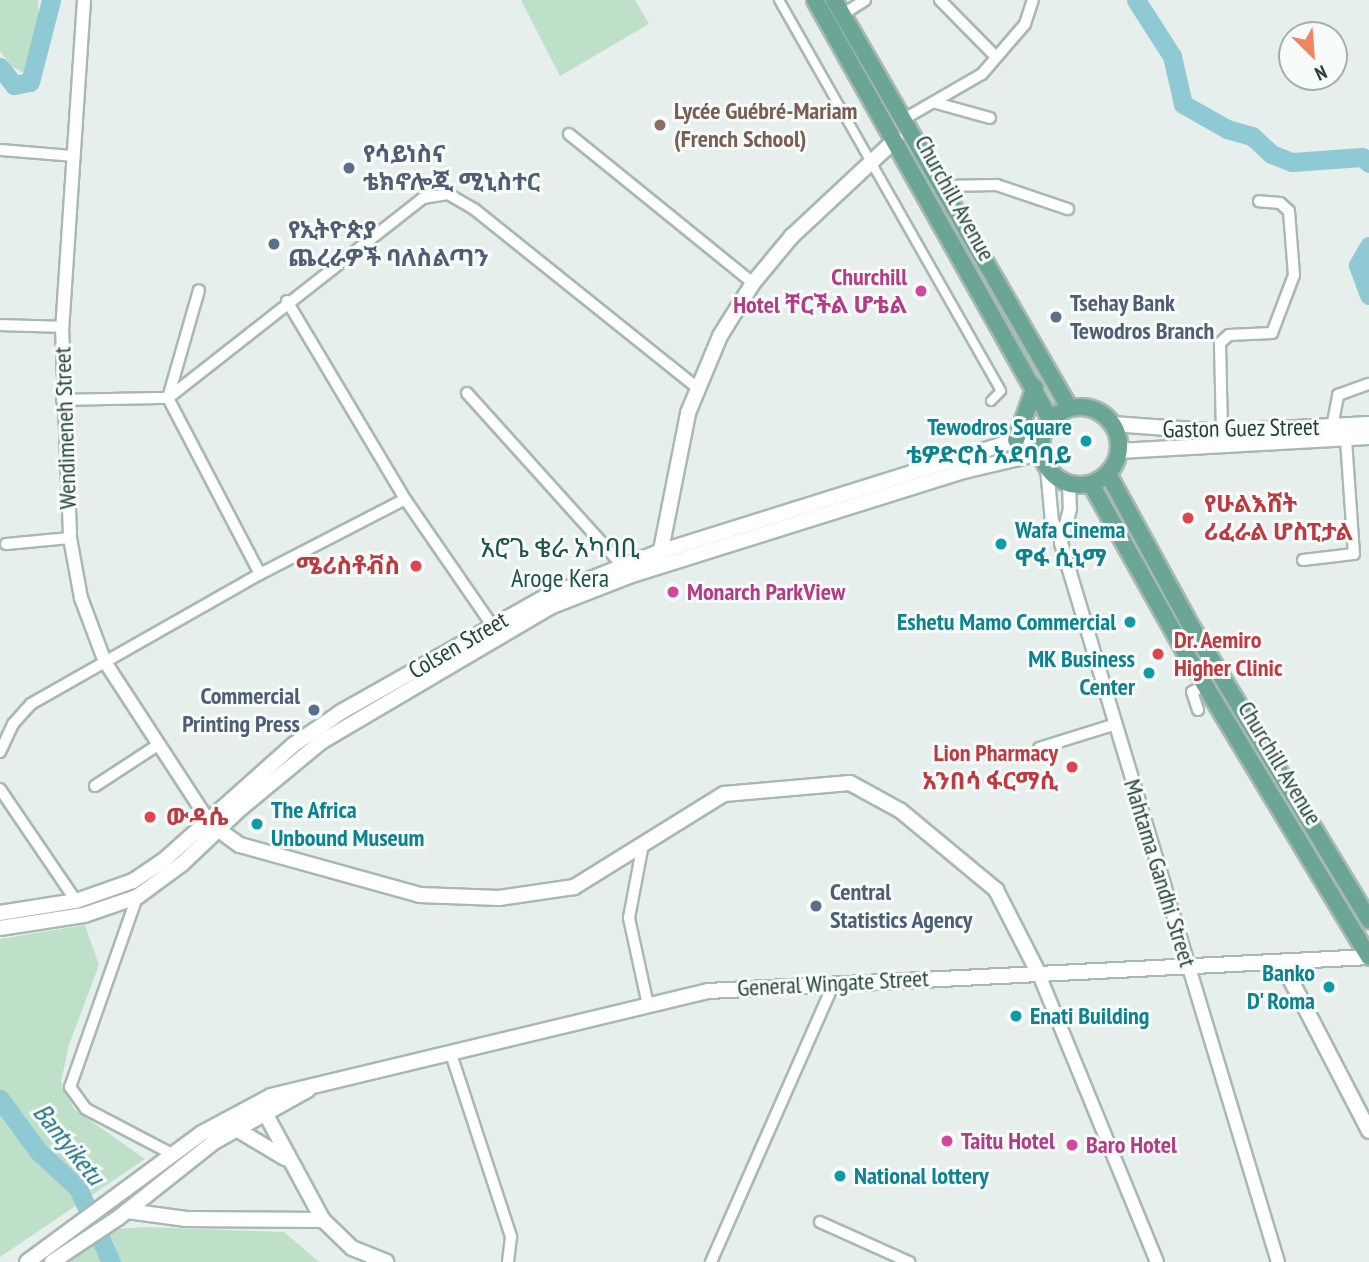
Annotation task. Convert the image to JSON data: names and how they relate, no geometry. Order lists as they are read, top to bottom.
{
  "streets": {
    "main road": [
      "Churchill Avenue",
      "Gaston Guez Street",
      "Colsen Street",
      "General Wingate Street"
    ],
    "street": ["Wendimeneh Street", "Mahtama Gandhi Street"]
  },
  "crossings": [
    ["Churchill Avenue", "Gaston Guez Street"],
    ["Churchill Avenue", "Colsen Street"],
    ["Churchill Avenue", "Mahtama Gandhi Street"],
    ["Churchill Avenue", "General Wingate Street"],
    ["Wendimeneh Street", "Colsen Street"],
    ["Gaston Guez Street", "Colsen Street"],
    ["Gaston Guez Street", "Mahtama Gandhi Street"],
    ["Colsen Street", "Mahtama Gandhi Street"],
    ["Mahtama Gandhi Street", "General Wingate Street"]
  ],
  "districts": ["አሮጌ ቄራ አካባቢ Aroge Kera"],
  "water": ["Bantyiketu"],
  "places": [
    "Lycée Guébré-Mariam (French School)",
    "የሳይነስና ቴክኖሎጂ ሚኒስተር",
    "የኢትዮጵያ ጨረራዎች ባለስልጣን",
    "Churchill Hotel ቸርችል ሆቴል",
    "Tsehay Bank Tewodros Branch",
    "Tewodros Square ቴዎድሮስ አደባባይ",
    "የሁልእሸት ሪፈራል ሆስፒታል",
    "Wafa Cinema ዋፋ ሲኒማ",
    "ሜሪስቶቭስ",
    "Monarch ParkView",
    "Eshetu Mamo Commercial",
    "Dr. Aemiro Higher Clinic",
    "MK Business Center",
    "Commercial Printing Press",
    "Lion Pharmacy አንበሳ ፋርማሲ",
    "ውዳሴ",
    "The Africa Unbound Museum",
    "Central Statistics Agency",
    "Banko D' Roma",
    "Enati Building",
    "Taitu Hotel",
    "Baro Hotel",
    "National lottery"
  ],
  "north": "bottom right"
}
